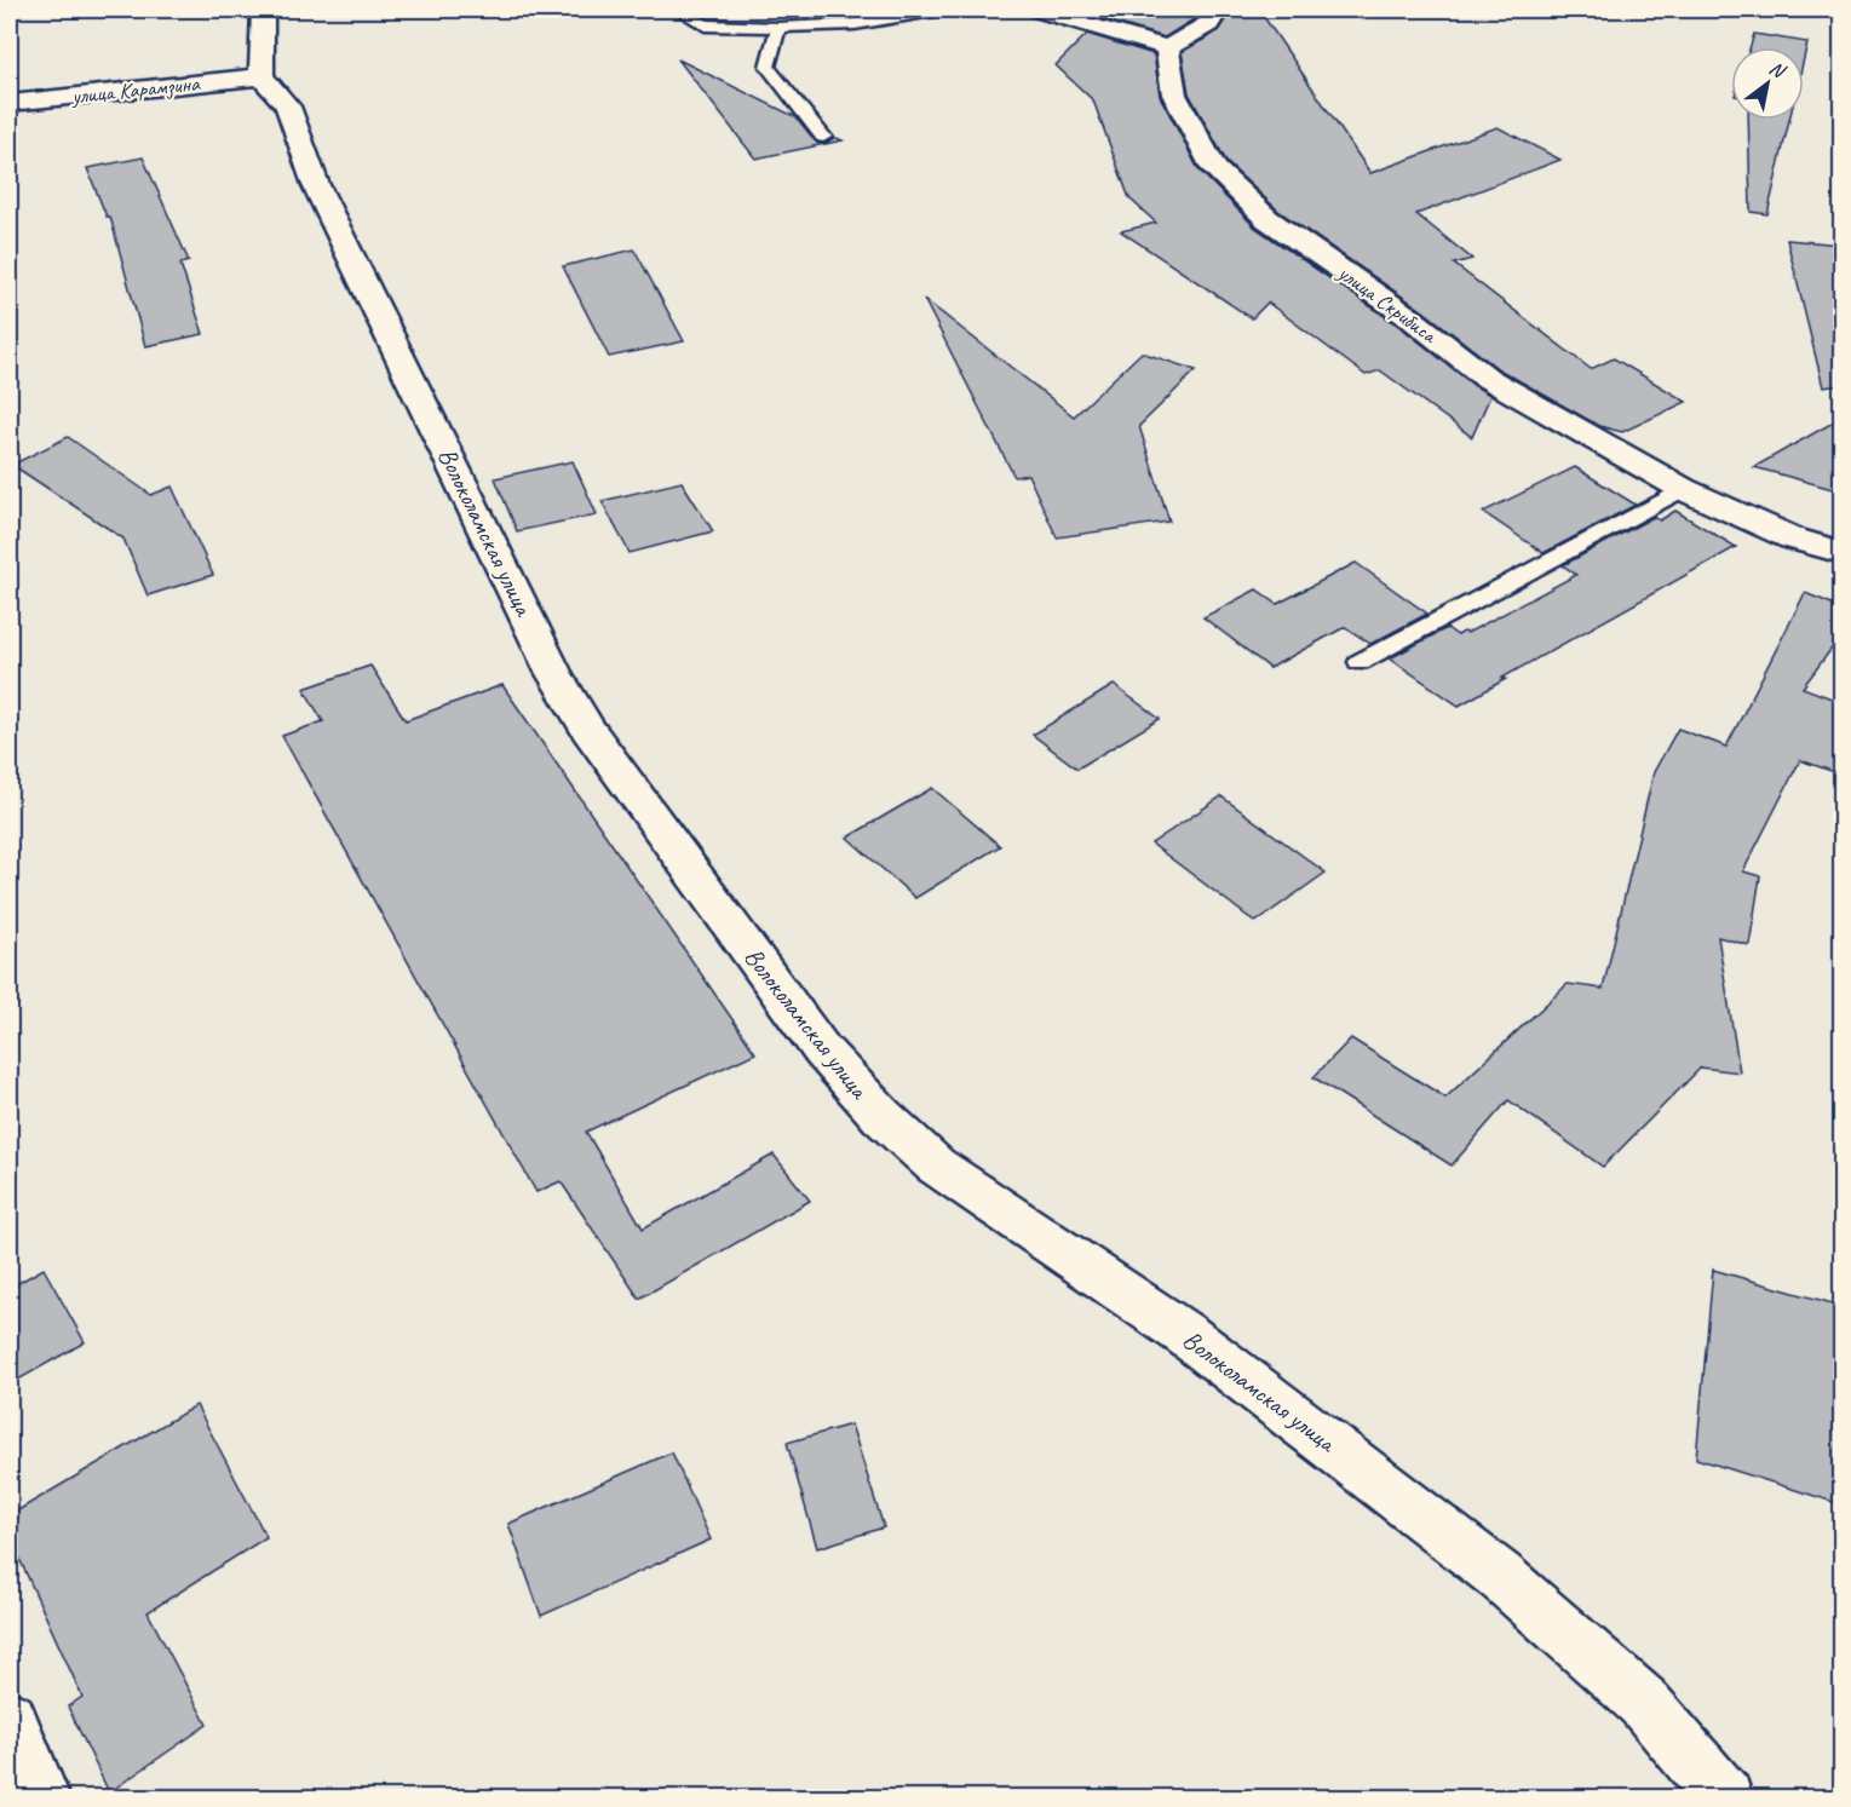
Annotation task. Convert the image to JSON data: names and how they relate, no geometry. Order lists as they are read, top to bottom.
{
  "streets": {
    "street": ["улица Карамзина", "улица Скрибиса", "Волоколамская улица"]
  },
  "crossings": [
    ["улица Карамзина", "Волоколамская улица"]
  ],
  "north": "top right"
}
